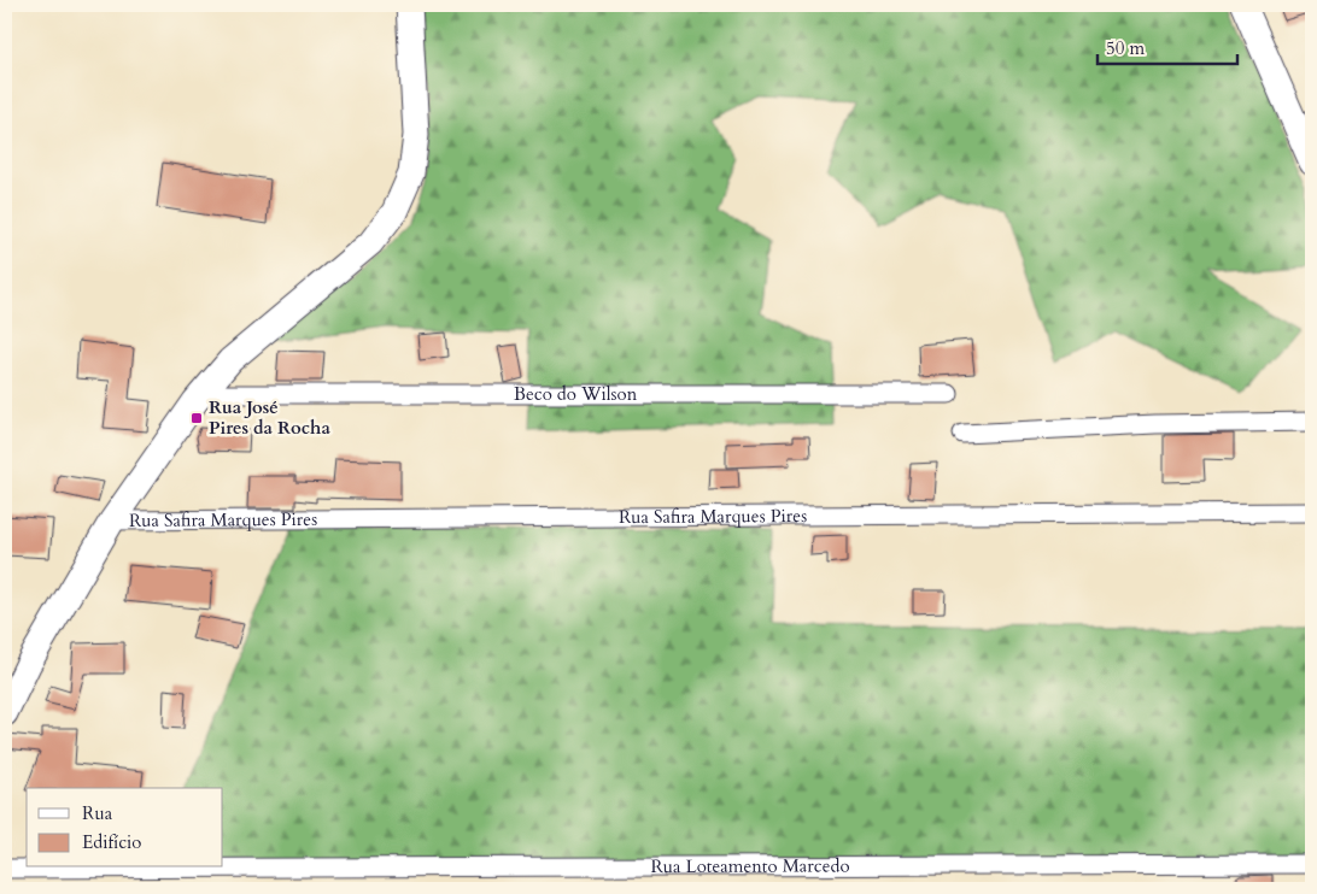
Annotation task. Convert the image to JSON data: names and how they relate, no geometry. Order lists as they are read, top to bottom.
{
  "streets": {
    "street": ["Beco do Wilson", "Rua Safira Marques Pires", "Rua Loteamento Marcedo"]
  },
  "places": {
    "transit": ["Rua José Pires da Rocha"]
  },
  "legend": ["Rua", "Edifício"],
  "scale_bar": "50 m"
}
